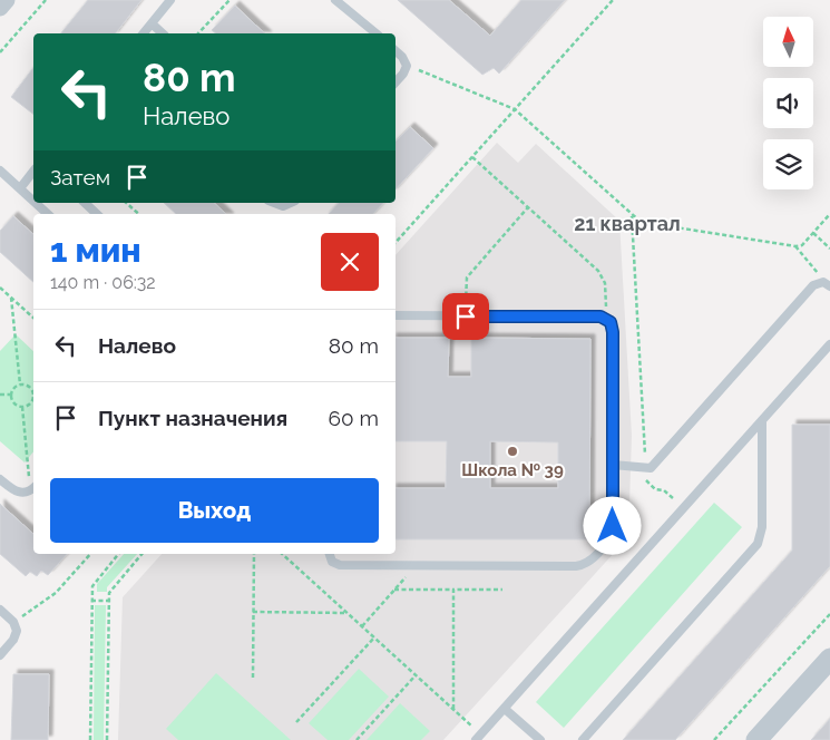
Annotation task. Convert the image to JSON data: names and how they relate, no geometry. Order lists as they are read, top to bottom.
{
  "districts": ["21 квартал"],
  "places": ["Школа № 39"],
  "north": "top",
  "page": {
    "turn": ["80 m", "Налево"],
    "then": "Затем",
    "heading": ["1 мин", "140 m · 06:32"],
    "list": [
      {
        "name": "Налево",
        "value": "80 m"
      },
      {
        "name": "Пункт назначения",
        "value": "60 m"
      }
    ],
    "buttons": "Выход"
  }
}
